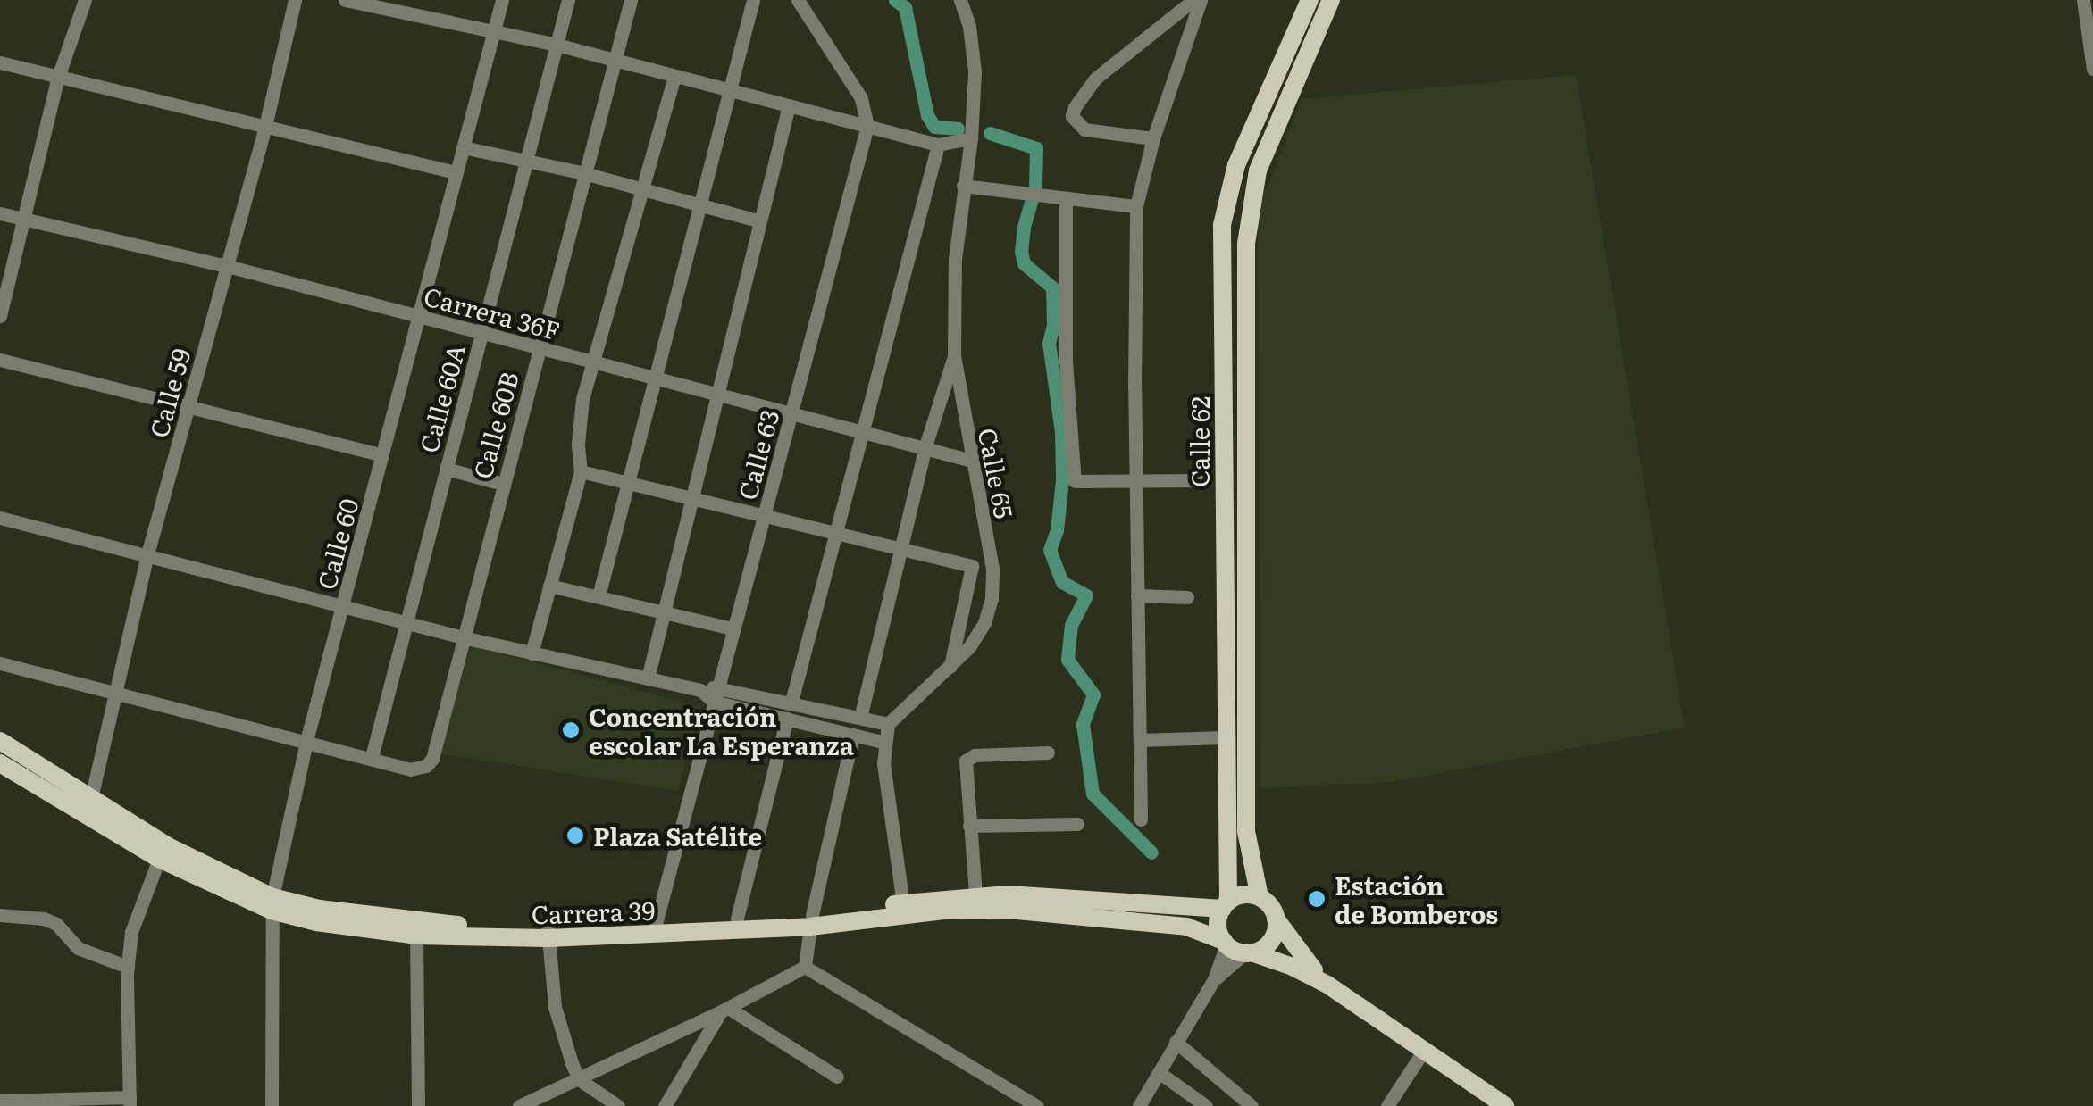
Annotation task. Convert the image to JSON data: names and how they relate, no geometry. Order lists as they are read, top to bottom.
{
  "streets": {
    "main road": ["Calle 62", "Carrera 39"],
    "street": [
      "Carrera 36F",
      "Calle 59",
      "Calle 60A",
      "Calle 60B",
      "Calle 63",
      "Calle 65",
      "Calle 60"
    ]
  },
  "crossings": [
    ["Carrera 36F", "Calle 59"],
    ["Carrera 36F", "Calle 60A"],
    ["Carrera 36F", "Calle 60B"],
    ["Carrera 36F", "Calle 63"],
    ["Carrera 36F", "Calle 65"],
    ["Carrera 36F", "Calle 60"],
    ["Calle 59", "Carrera 39"],
    ["Calle 60A", "Calle 60B"],
    ["Calle 62", "Carrera 39"],
    ["Calle 63", "Carrera 39"],
    ["Calle 60", "Carrera 39"]
  ],
  "places": ["Concentración escolar La Esperanza", "Plaza Satélite", "Estación de Bomberos"]
}
